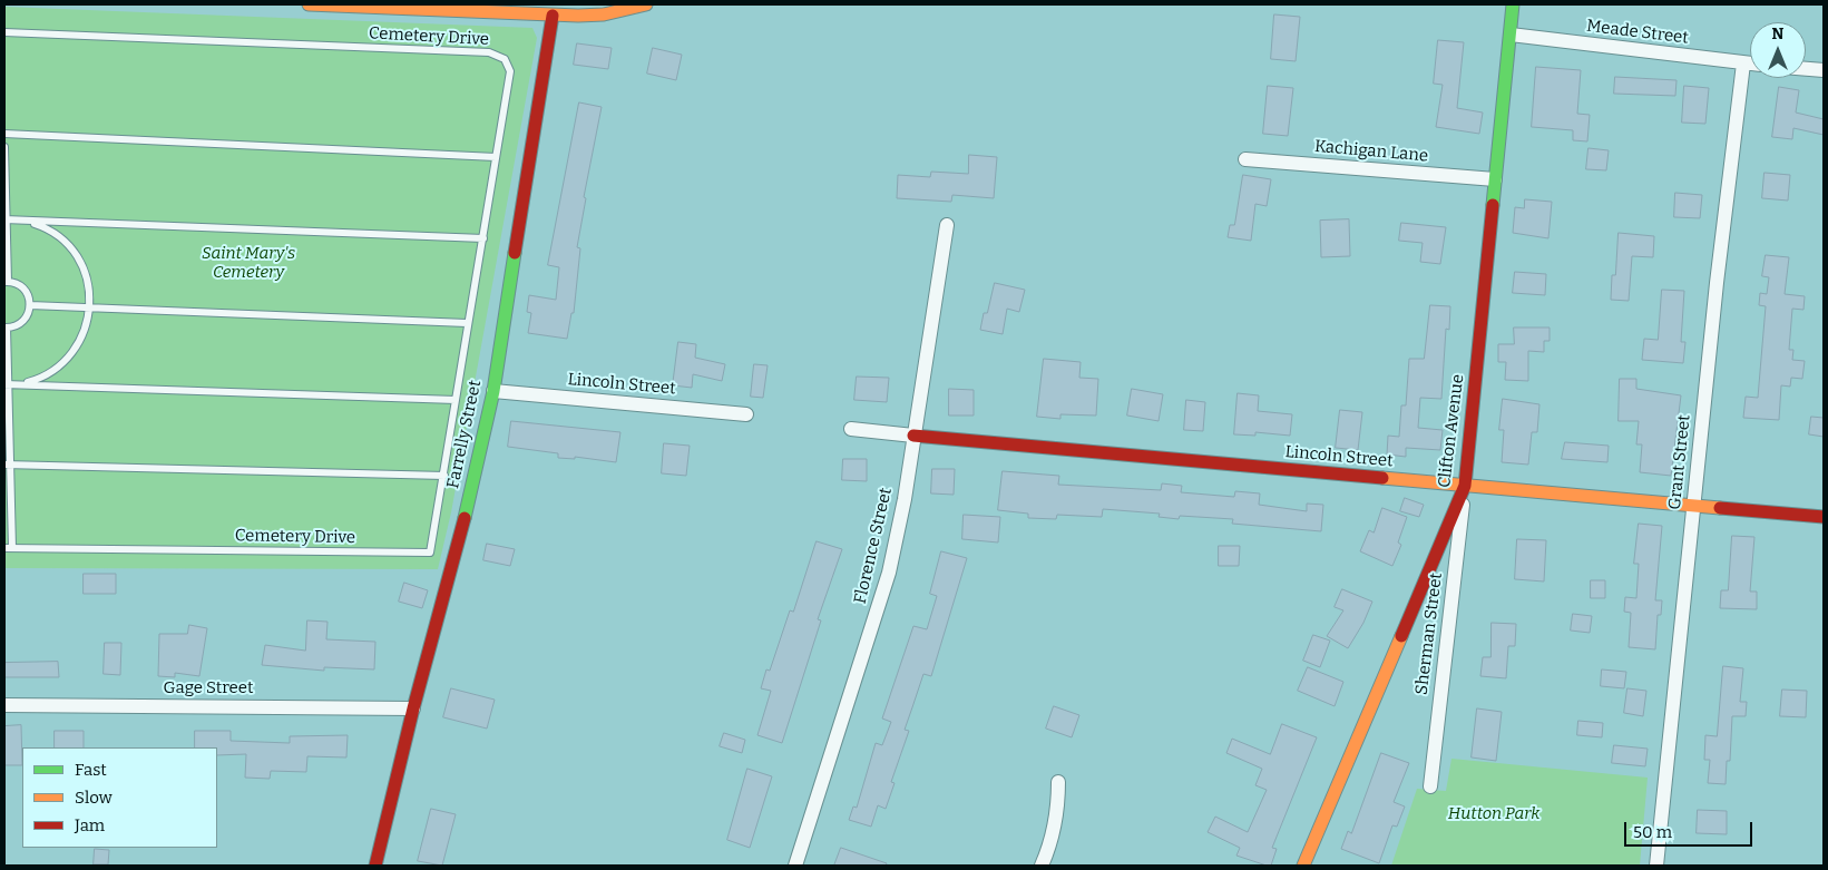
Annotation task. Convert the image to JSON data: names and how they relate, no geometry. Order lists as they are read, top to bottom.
{
  "streets": {
    "street": [
      "Meade Street",
      "Kachigan Lane",
      "Lincoln Street",
      "Clifton Avenue",
      "Farrelly Street",
      "Grant Street",
      "Florence Street",
      "Sherman Street",
      "Gage Street"
    ],
    "lane": ["Cemetery Drive"]
  },
  "crossings": [
    ["Meade Street", "Clifton Avenue"],
    ["Meade Street", "Grant Street"],
    ["Kachigan Lane", "Clifton Avenue"],
    ["Lincoln Street", "Clifton Avenue"],
    ["Lincoln Street", "Farrelly Street"],
    ["Lincoln Street", "Grant Street"],
    ["Lincoln Street", "Florence Street"],
    ["Lincoln Street", "Sherman Street"],
    ["Clifton Avenue", "Sherman Street"],
    ["Farrelly Street", "Gage Street"]
  ],
  "parks": ["Saint Mary's Cemetery", "Hutton Park"],
  "legend": ["Fast", "Slow", "Jam"],
  "scale_bar": "50 m",
  "north": "top"
}
